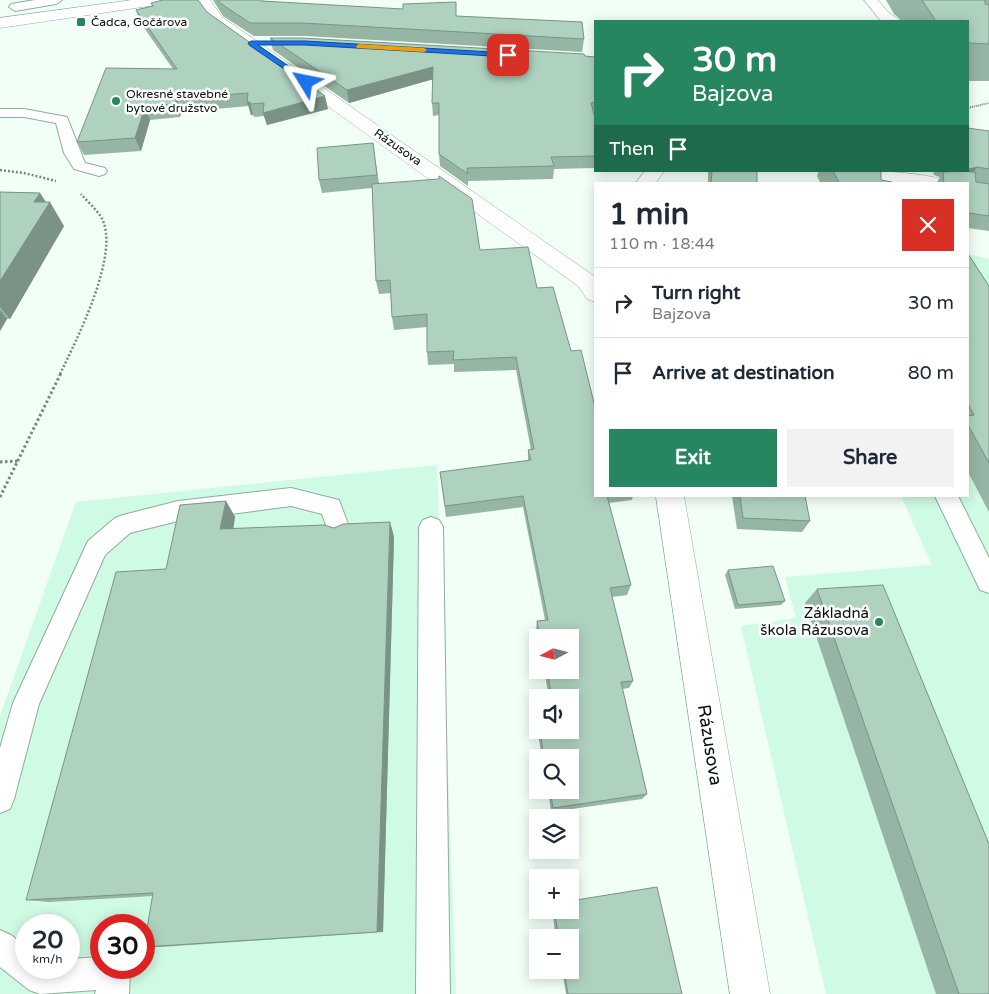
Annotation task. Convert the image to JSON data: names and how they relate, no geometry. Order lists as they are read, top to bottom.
{
  "streets": {
    "street": ["Rázusova"]
  },
  "places": {
    "transit": ["Čadca, Gočárova"],
    "other": ["Okresné stavebné bytové družstvo", "Základná škola Rázusova"]
  },
  "north": "left",
  "page": {
    "turn": ["30 m", "Bajzova"],
    "then": "Then",
    "heading": ["1 min", "110 m · 18:44"],
    "list": [
      {
        "name": "Turn right",
        "note": "Bajzova",
        "value": "30 m"
      },
      {
        "name": "Arrive at destination",
        "value": "80 m"
      }
    ],
    "buttons": ["Exit", "Share"],
    "map_buttons": ["+", "−"],
    "speed": "20 km/h",
    "limit": "30"
  }
}
